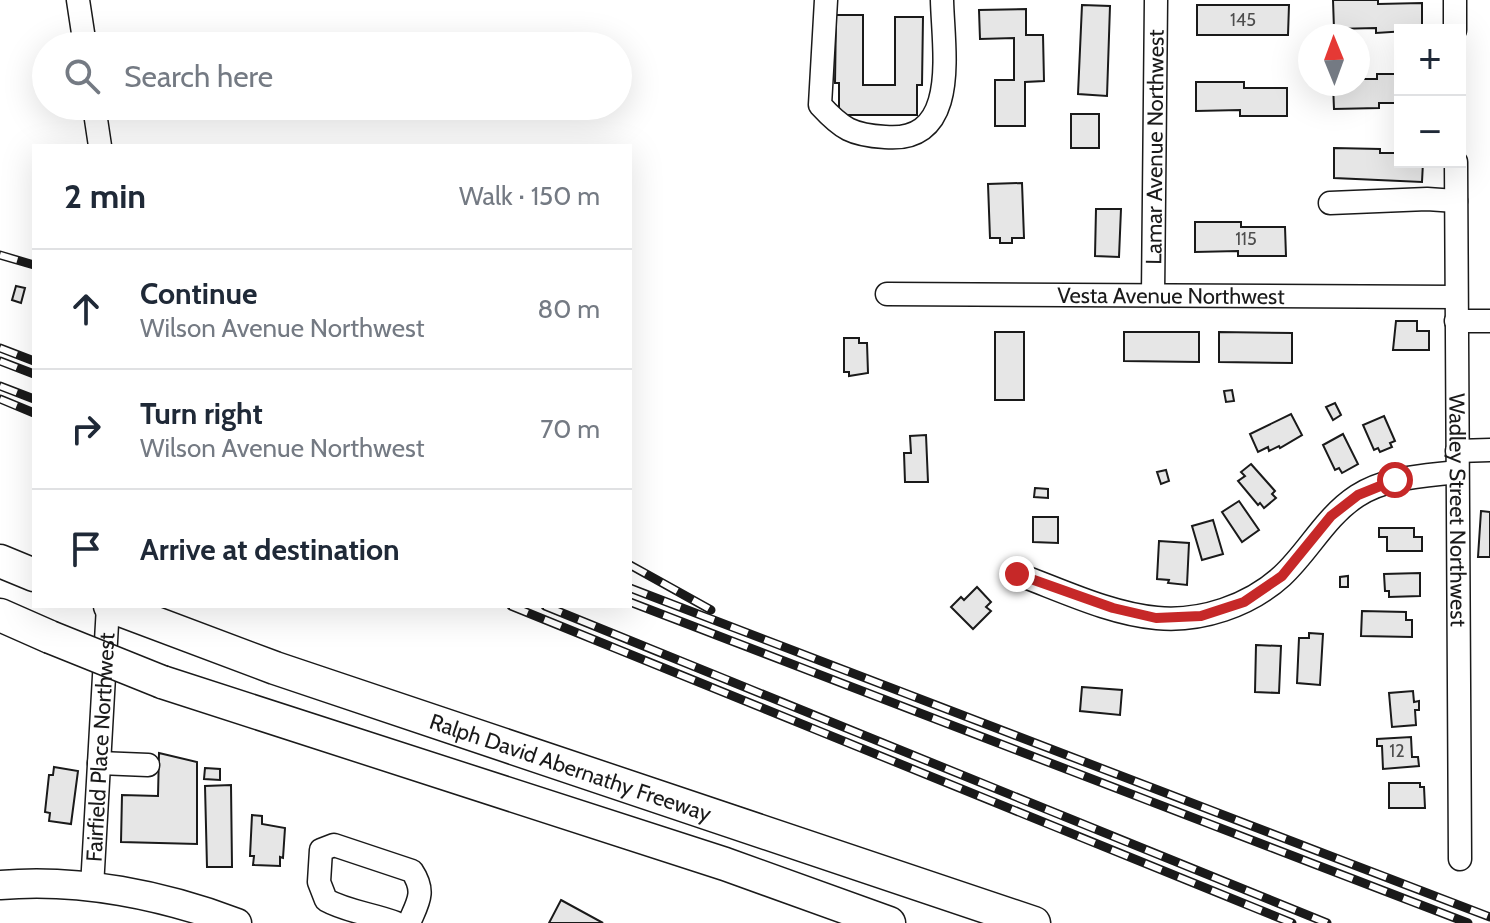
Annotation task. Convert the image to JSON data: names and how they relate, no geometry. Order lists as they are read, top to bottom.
{
  "streets": {
    "highway": ["Ralph David Abernathy Freeway"],
    "street": [
      "Lamar Avenue Northwest",
      "Vesta Avenue Northwest",
      "Wadley Street Northwest",
      "Fairfield Place Northwest"
    ]
  },
  "crossings": [
    ["Lamar Avenue Northwest", "Vesta Avenue Northwest"],
    ["Vesta Avenue Northwest", "Wadley Street Northwest"]
  ],
  "house_numbers": ["145", "115", "12"],
  "north": "top",
  "page": {
    "map_buttons": ["+", "−"],
    "search": "Search here",
    "heading": ["2 min", "Walk · 150 m"],
    "list": [
      ["Continue", "Wilson Avenue Northwest", "80 m"],
      ["Turn right", "Wilson Avenue Northwest", "70 m"],
      "Arrive at destination"
    ]
  }
}
